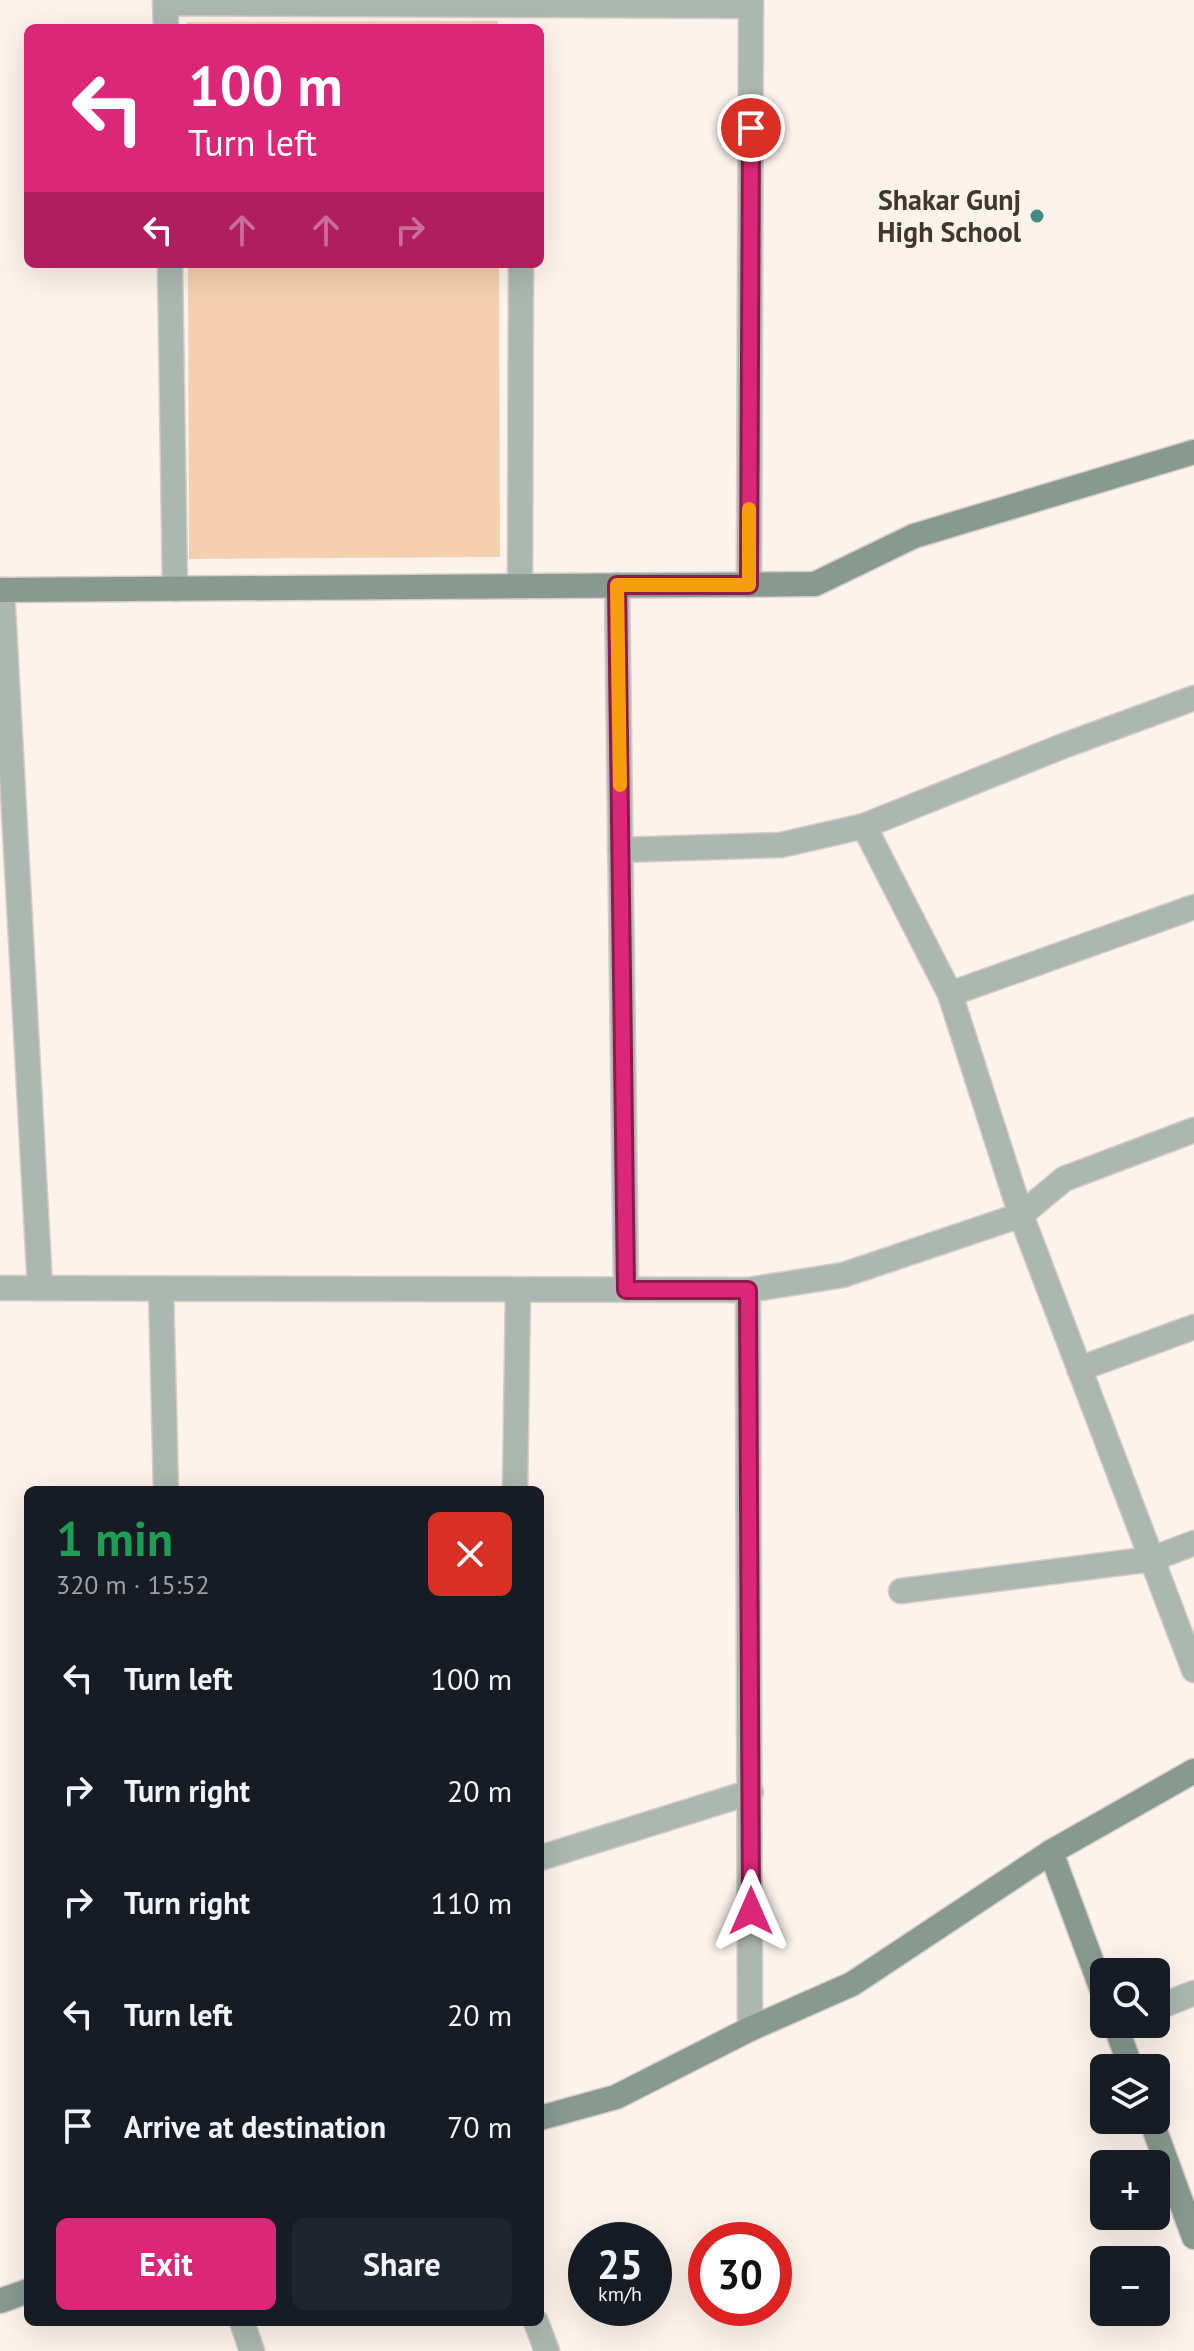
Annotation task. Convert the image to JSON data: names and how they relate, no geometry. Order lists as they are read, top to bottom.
{
  "places": ["Shakar Gunj High School"],
  "page": {
    "turn": ["100 m", "Turn left"],
    "heading": ["1 min", "320 m · 15:52"],
    "list": [
      {
        "name": "Turn left",
        "value": "100 m"
      },
      {
        "name": "Turn right",
        "value": "20 m"
      },
      {
        "name": "Turn right",
        "value": "110 m"
      },
      {
        "name": "Turn left",
        "value": "20 m"
      },
      {
        "name": "Arrive at destination",
        "value": "70 m"
      }
    ],
    "map_buttons": ["+", "−"],
    "buttons": ["Exit", "Share"],
    "speed": "25 km/h",
    "limit": "30"
  }
}
